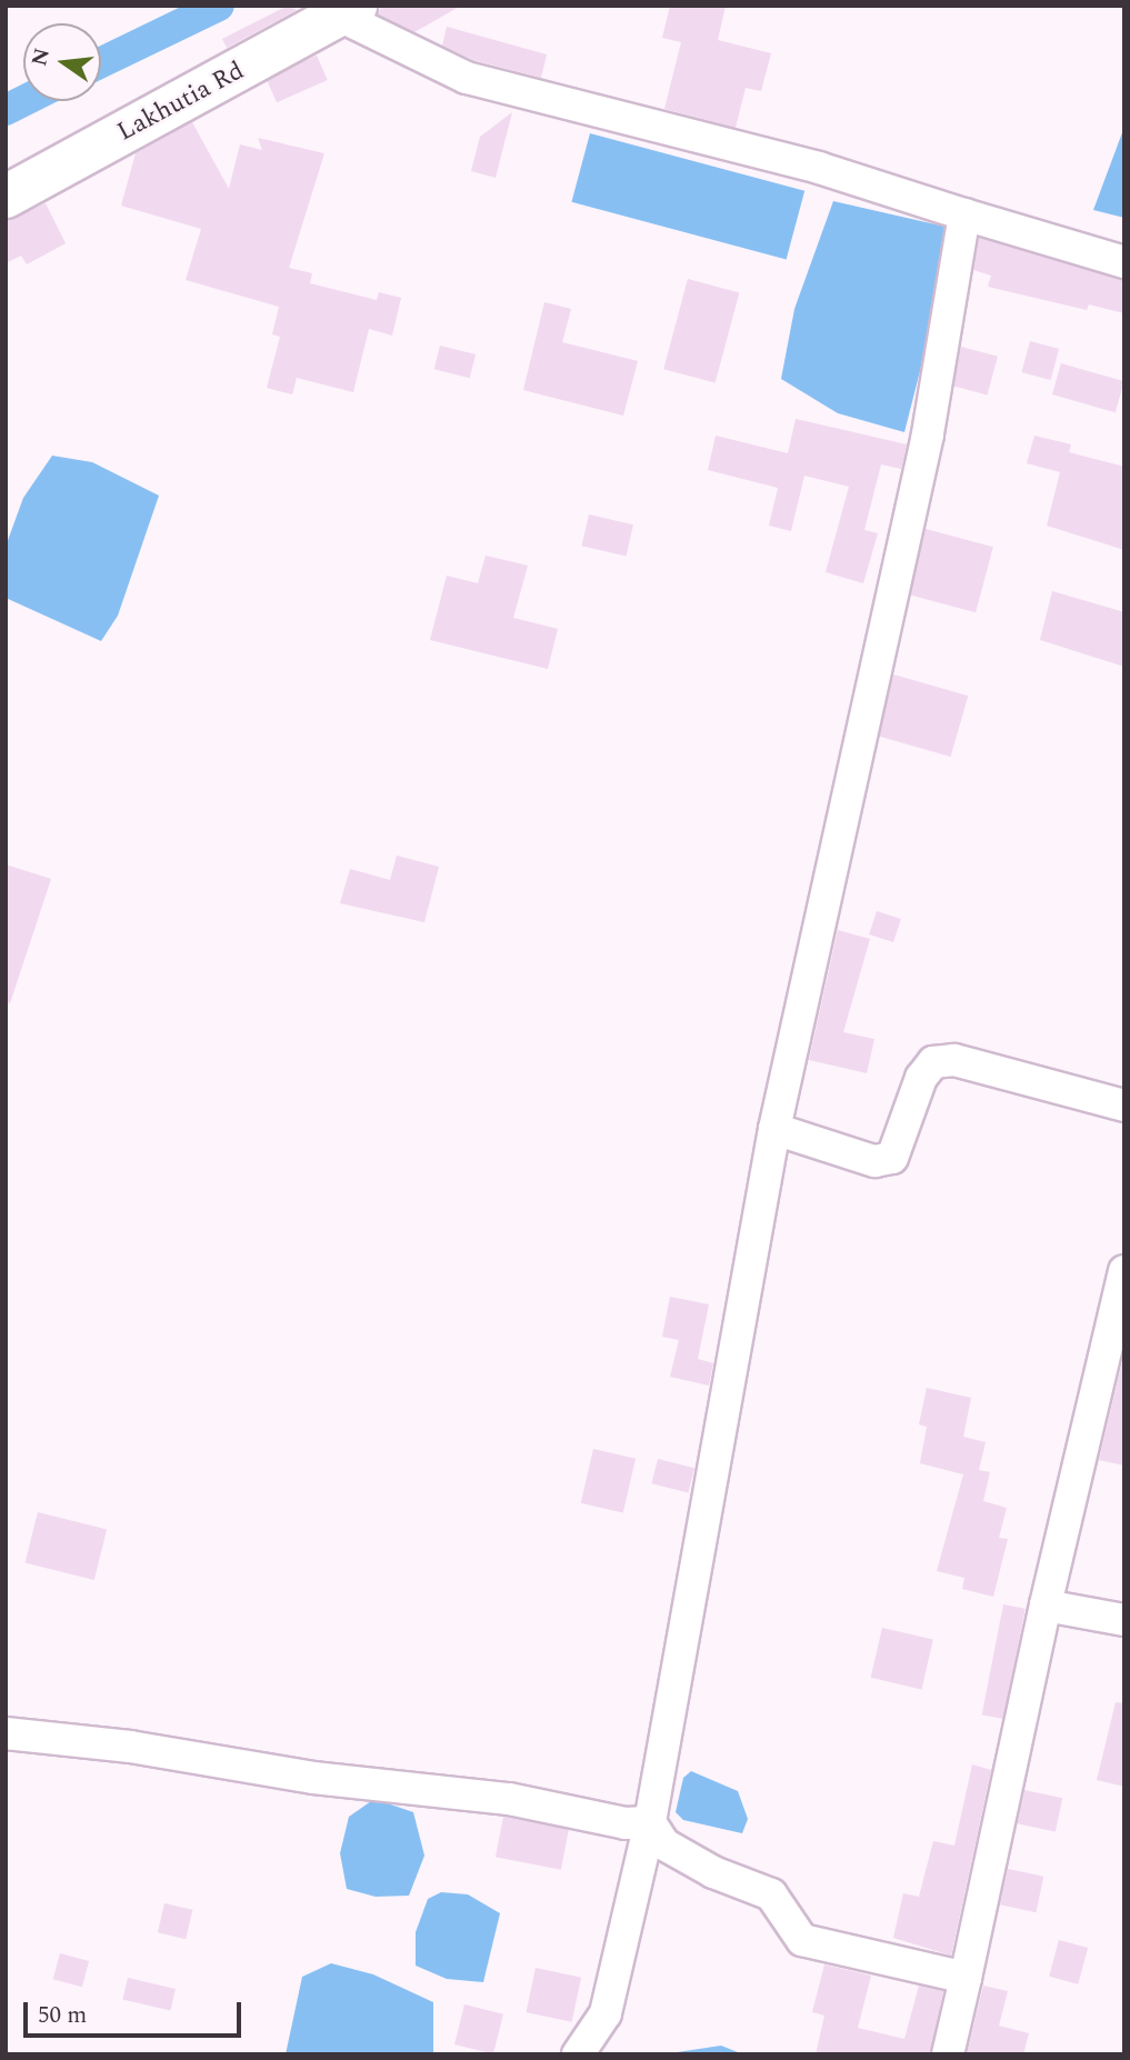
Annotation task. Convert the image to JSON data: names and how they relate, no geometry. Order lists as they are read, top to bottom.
{
  "streets": {
    "street": ["Lakhutia Rd"]
  },
  "scale_bar": "50 m",
  "north": "left"
}
